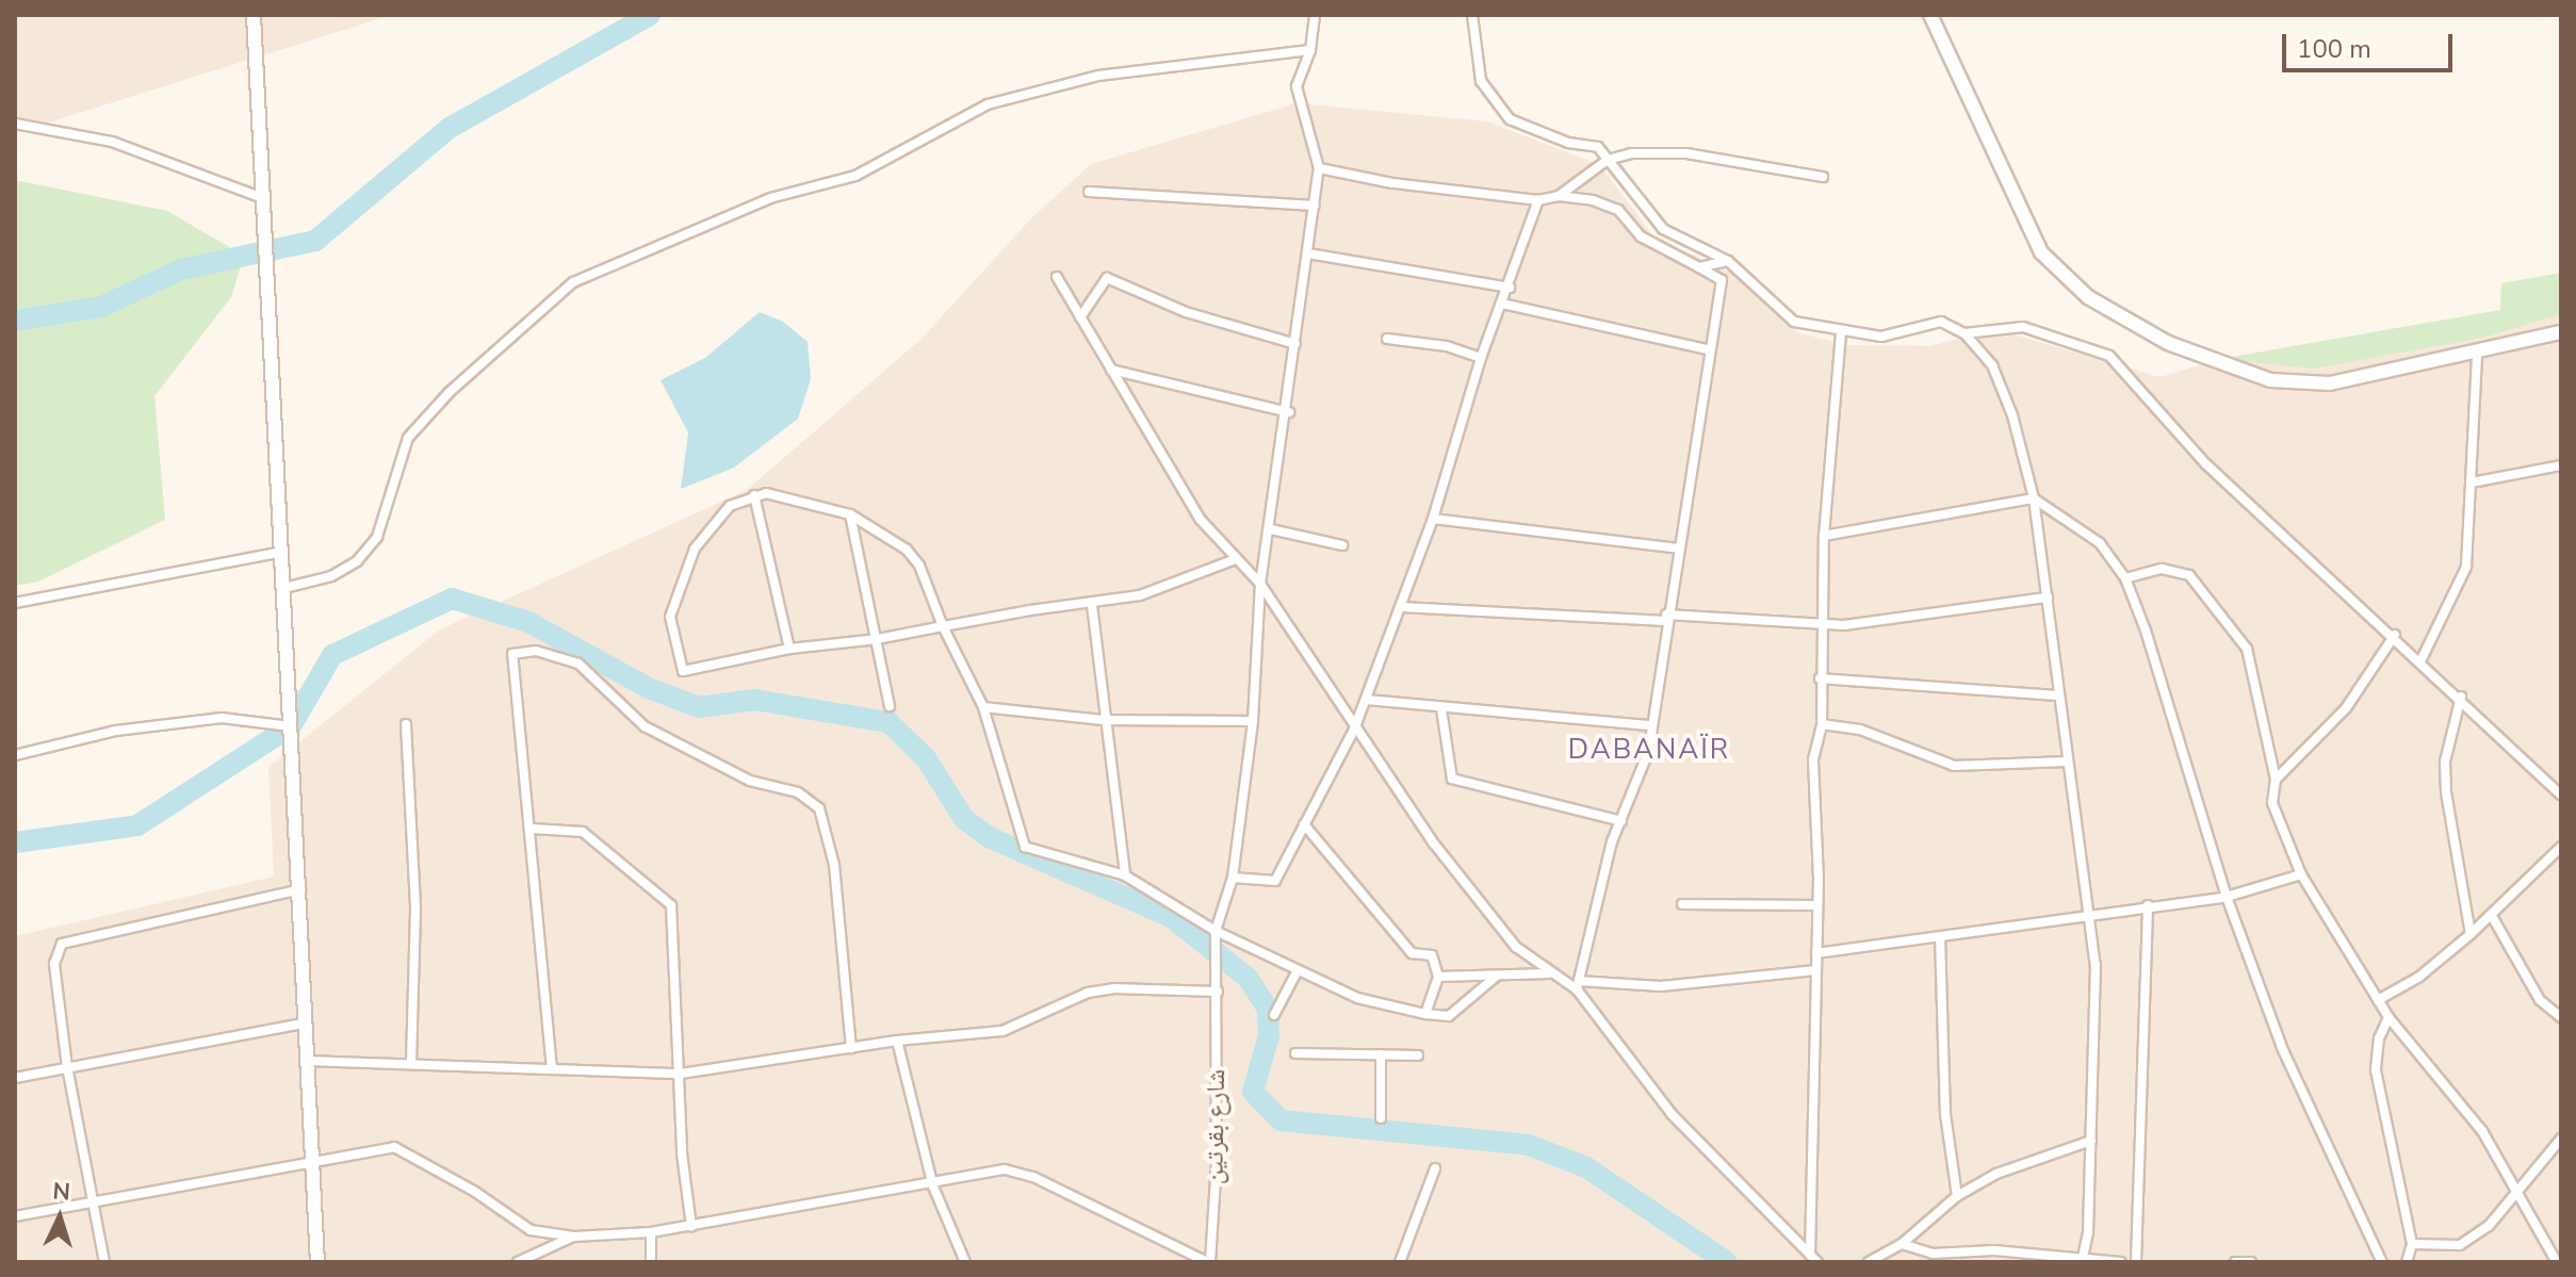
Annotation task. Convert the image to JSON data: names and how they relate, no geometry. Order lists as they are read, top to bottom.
{
  "streets": {
    "street": ["شارع بقرتين"]
  },
  "districts": ["DABANAÏR"],
  "scale_bar": "100 m",
  "north": "top"
}
